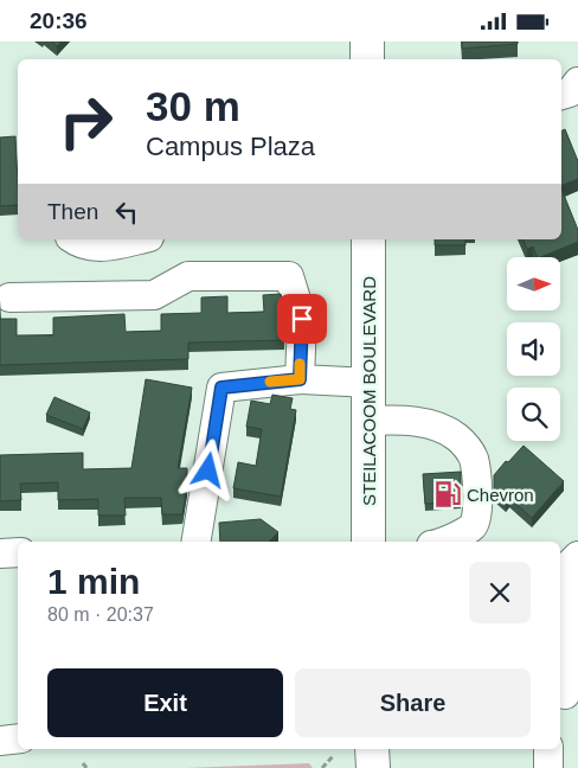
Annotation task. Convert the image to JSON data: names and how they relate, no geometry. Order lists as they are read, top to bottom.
{
  "streets": {
    "main road": ["STEILACOOM BOULEVARD"]
  },
  "places": {
    "fuel station": ["Chevron"]
  },
  "north": "right",
  "page": {
    "status": "20:36",
    "turn": ["30 m", "Campus Plaza"],
    "then": "Then",
    "heading": ["1 min", "80 m · 20:37"],
    "buttons": ["Exit", "Share"]
  }
}
